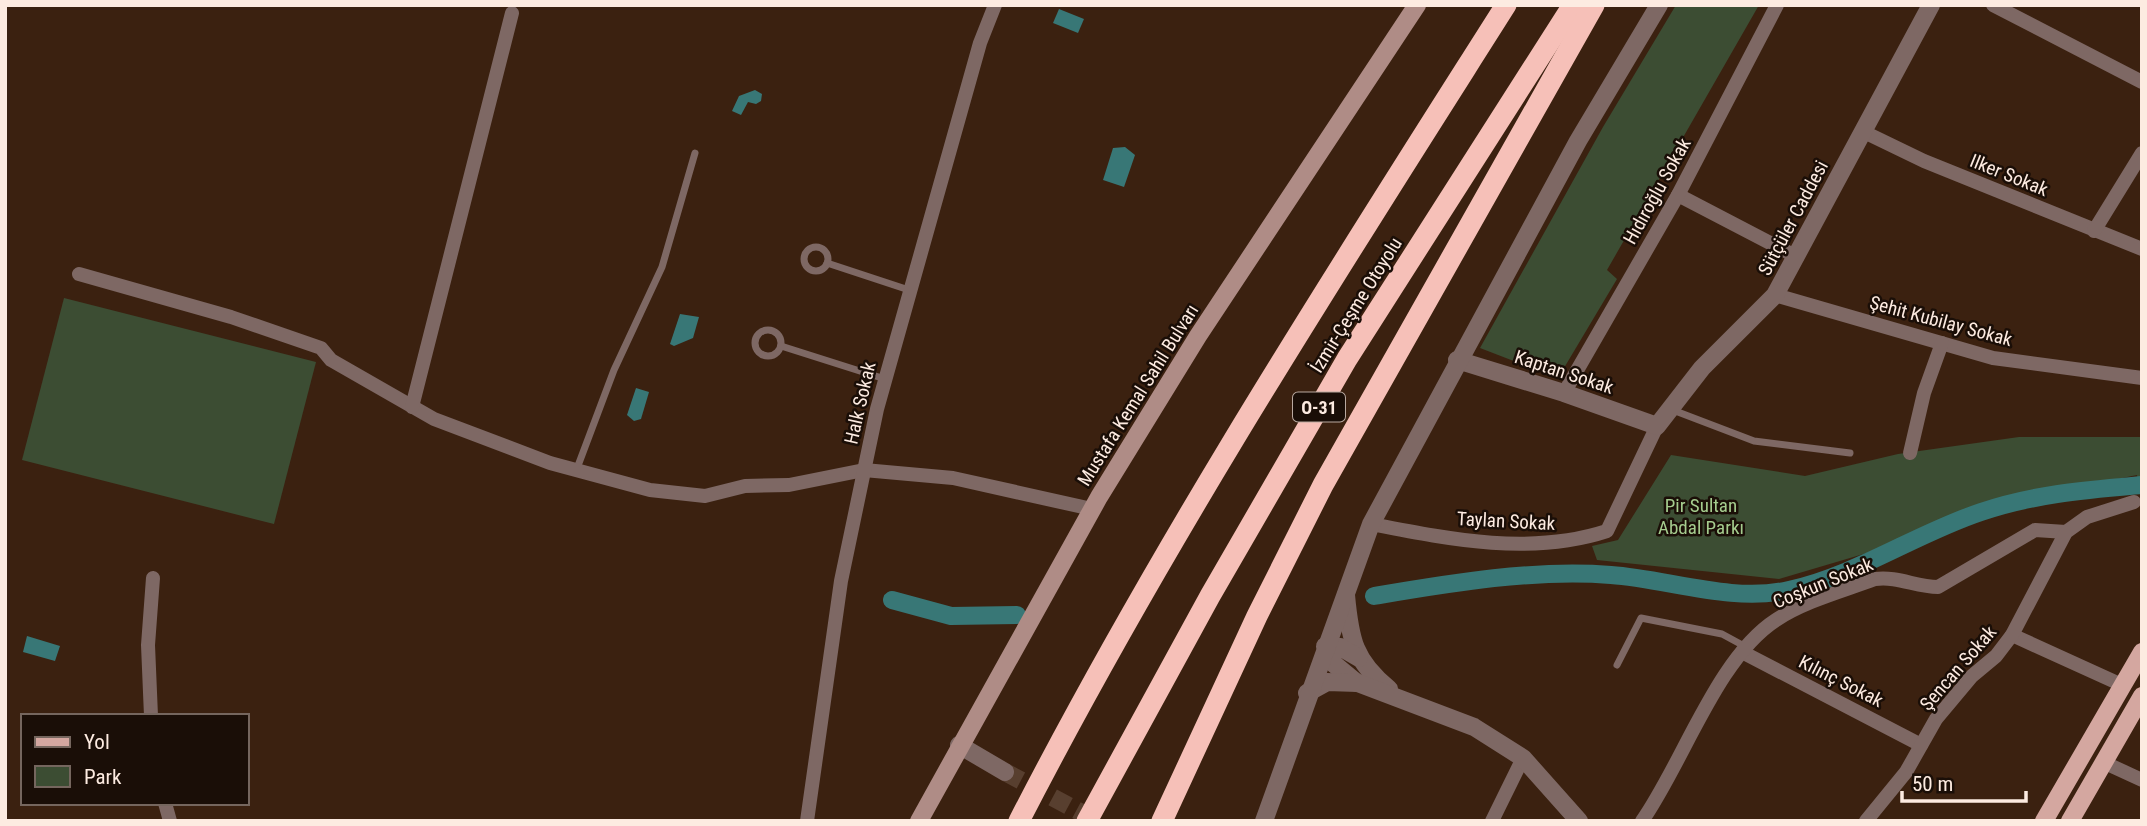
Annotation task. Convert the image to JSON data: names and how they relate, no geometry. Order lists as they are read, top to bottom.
{
  "streets": {
    "highway": ["İzmir-Çeşme Otoyolu", "O-31"],
    "main road": ["Mustafa Kemal Sahil Bulvarı"],
    "street": [
      "Ilker Sokak",
      "Hıdıroğlu Sokak",
      "Sütçüler Caddesi",
      "Şehit Kubilay Sokak",
      "Kaptan Sokak",
      "Halk Sokak",
      "Taylan Sokak",
      "Coşkun Sokak",
      "Şencan Sokak",
      "Kılınç Sokak"
    ]
  },
  "crossings": [
    ["Ilker Sokak", "Sütçüler Caddesi"],
    ["Hıdıroğlu Sokak", "Kaptan Sokak"],
    ["Sütçüler Caddesi", "Şehit Kubilay Sokak"],
    ["Sütçüler Caddesi", "Kaptan Sokak"],
    ["Sütçüler Caddesi", "Taylan Sokak"],
    ["Kaptan Sokak", "Taylan Sokak"],
    ["Coşkun Sokak", "Şencan Sokak"],
    ["Coşkun Sokak", "Kılınç Sokak"],
    ["Şencan Sokak", "Kılınç Sokak"]
  ],
  "parks": ["Pir Sultan Abdal Parkı"],
  "legend": ["Yol", "Park"],
  "scale_bar": "50 m"
}
